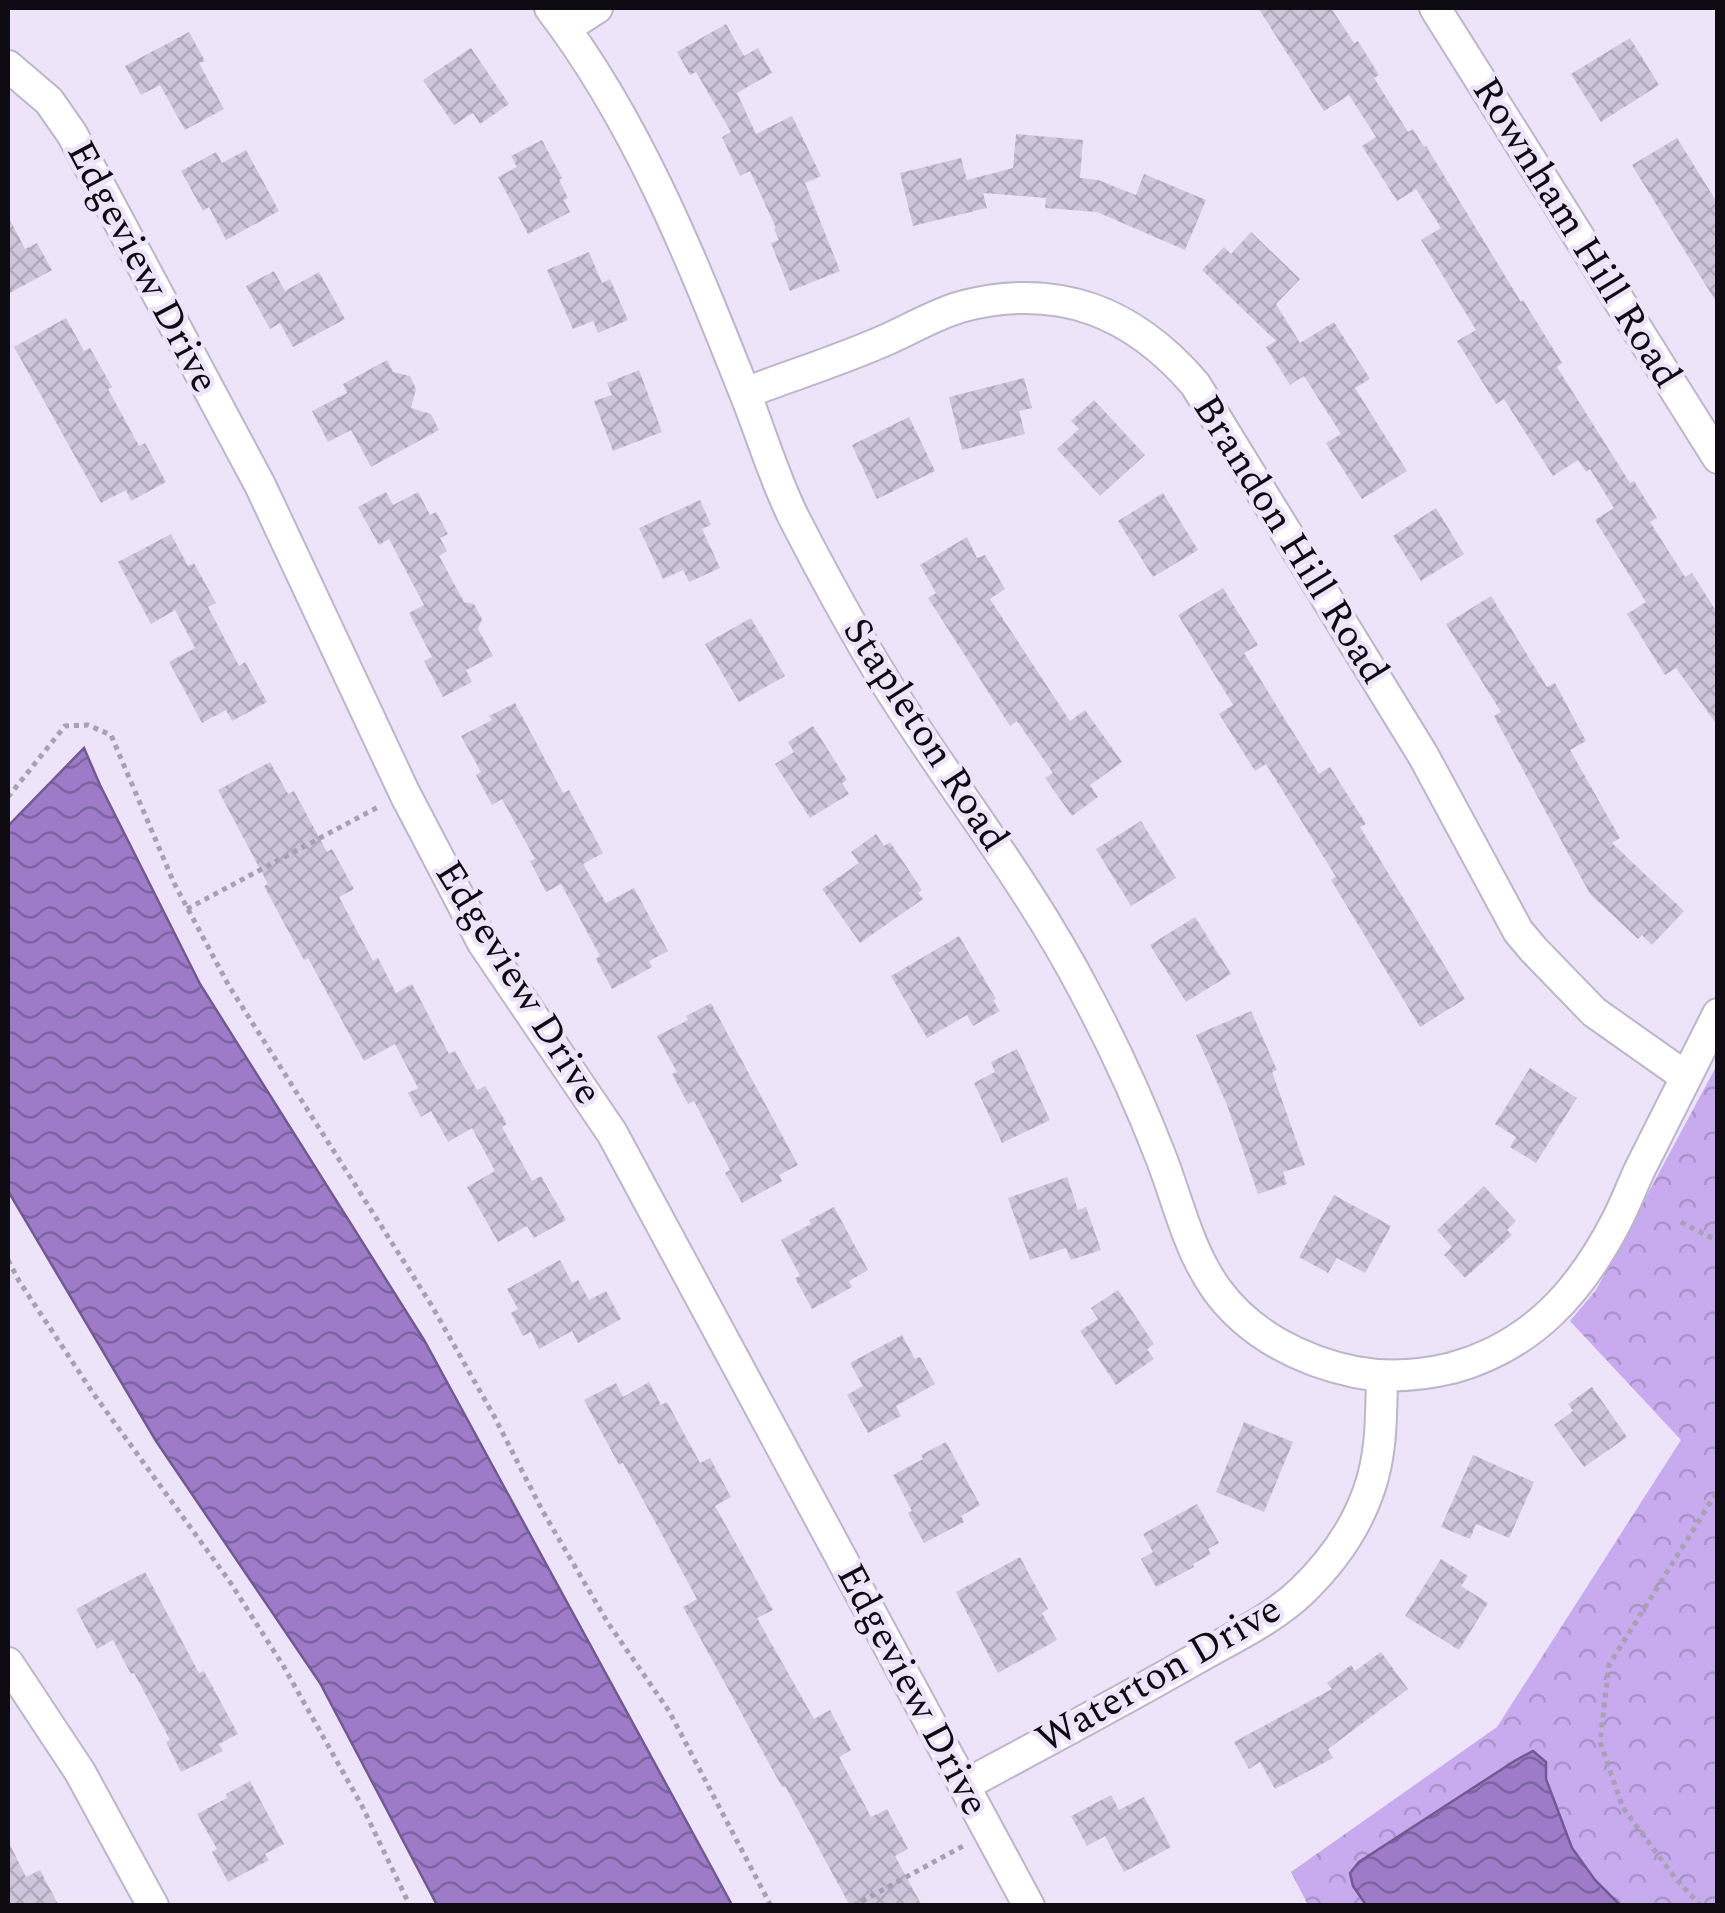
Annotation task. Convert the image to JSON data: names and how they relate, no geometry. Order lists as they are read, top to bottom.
{
  "streets": {
    "street": [
      "Rownham Hill Road",
      "Edgeview Drive",
      "Brandon Hill Road",
      "Stapleton Road",
      "Waterton Drive"
    ]
  },
  "crossings": [
    ["Edgeview Drive", "Waterton Drive"],
    ["Brandon Hill Road", "Stapleton Road"],
    ["Stapleton Road", "Waterton Drive"]
  ]
}
